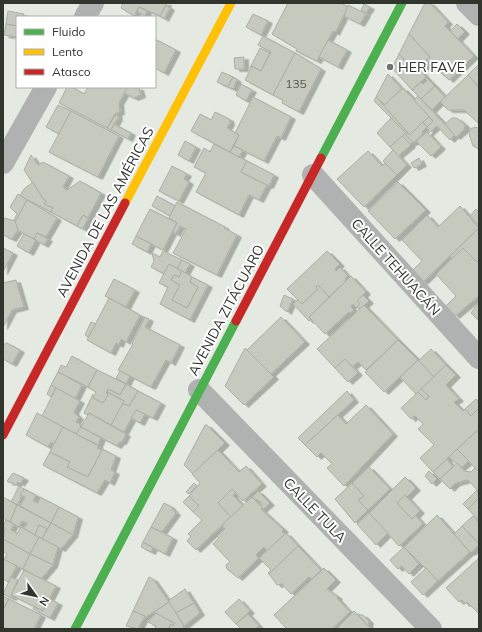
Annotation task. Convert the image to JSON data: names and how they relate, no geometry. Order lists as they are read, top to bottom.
{
  "streets": {
    "street": [
      "AVENIDA DE LAS AMÉRICAS",
      "CALLE TEHUACÁN",
      "AVENIDA ZITÁCUARO",
      "CALLE TULA"
    ]
  },
  "crossings": [
    ["CALLE TEHUACÁN", "AVENIDA ZITÁCUARO"],
    ["AVENIDA ZITÁCUARO", "CALLE TULA"]
  ],
  "places": ["HER FAVE"],
  "house_numbers": ["135"],
  "legend": ["Fluido", "Lento", "Atasco"],
  "north": "bottom right"
}
